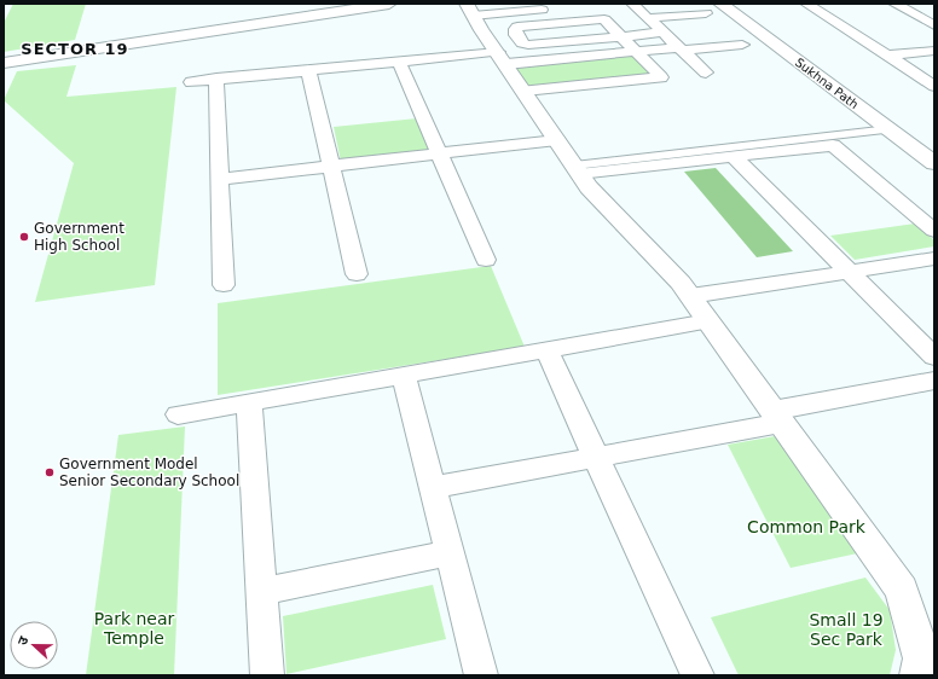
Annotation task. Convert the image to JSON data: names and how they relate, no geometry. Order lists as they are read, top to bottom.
{
  "streets": {
    "street": ["Sukhna Path"]
  },
  "districts": ["SECTOR 19"],
  "parks": ["Common Park", "Park near Temple", "Small 19 Sec Park"],
  "places": ["Government High School", "Government Model Senior Secondary School"],
  "north": "left"
}
